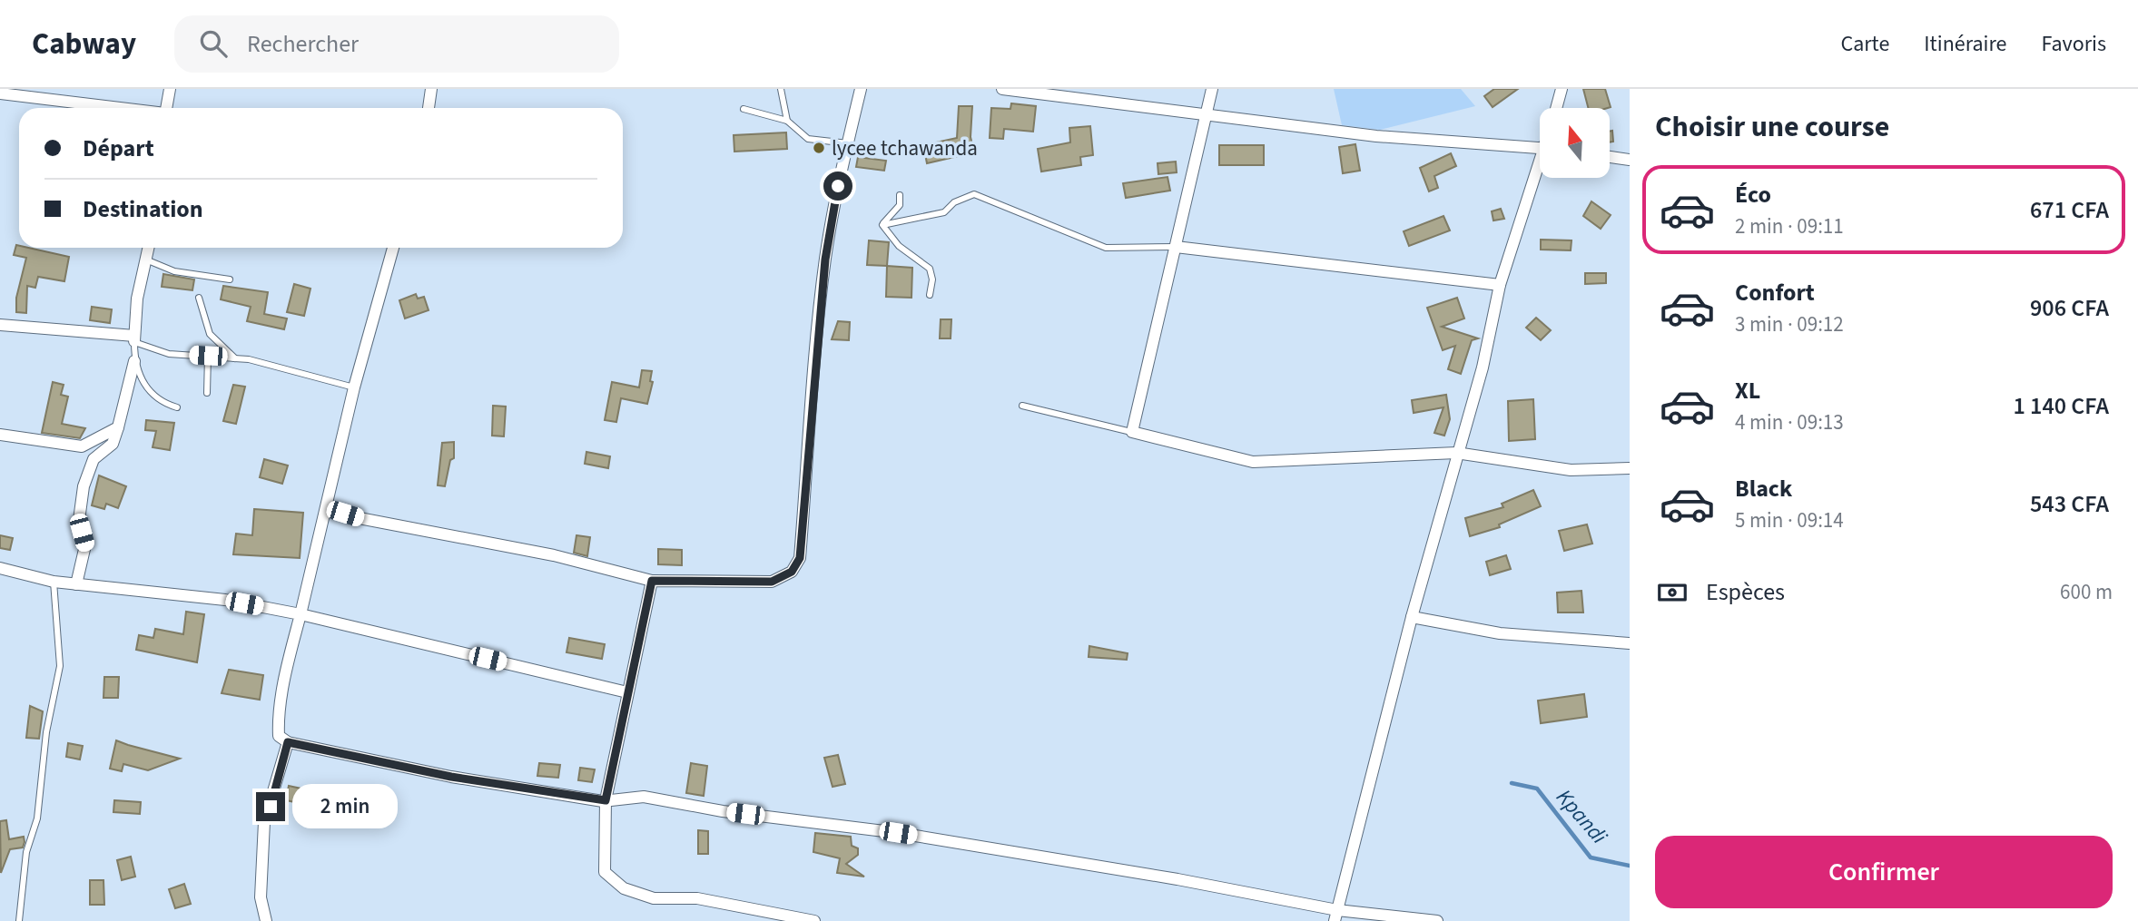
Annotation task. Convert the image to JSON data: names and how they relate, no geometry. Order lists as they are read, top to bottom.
{
  "water": ["Kpandi"],
  "places": ["lycee tchawanda"],
  "north": "top",
  "page": {
    "header": "Cabway",
    "search": "Rechercher",
    "nav": ["Carte", "Itinéraire", "Favoris"],
    "heading": "Choisir une course",
    "banner": ["Départ", "Destination"],
    "list": [
      {
        "name": "Éco",
        "note": "2 min · 09:11",
        "value": "671 CFA"
      },
      {
        "name": "Confort",
        "note": "3 min · 09:12",
        "value": "906 CFA"
      },
      {
        "name": "XL",
        "note": "4 min · 09:13",
        "value": "1 140 CFA"
      },
      {
        "name": "Black",
        "note": "5 min · 09:14",
        "value": "543 CFA"
      }
    ],
    "pay": ["Espèces", "600 m"],
    "bubble": "2 min",
    "buttons": "Confirmer"
  }
}
